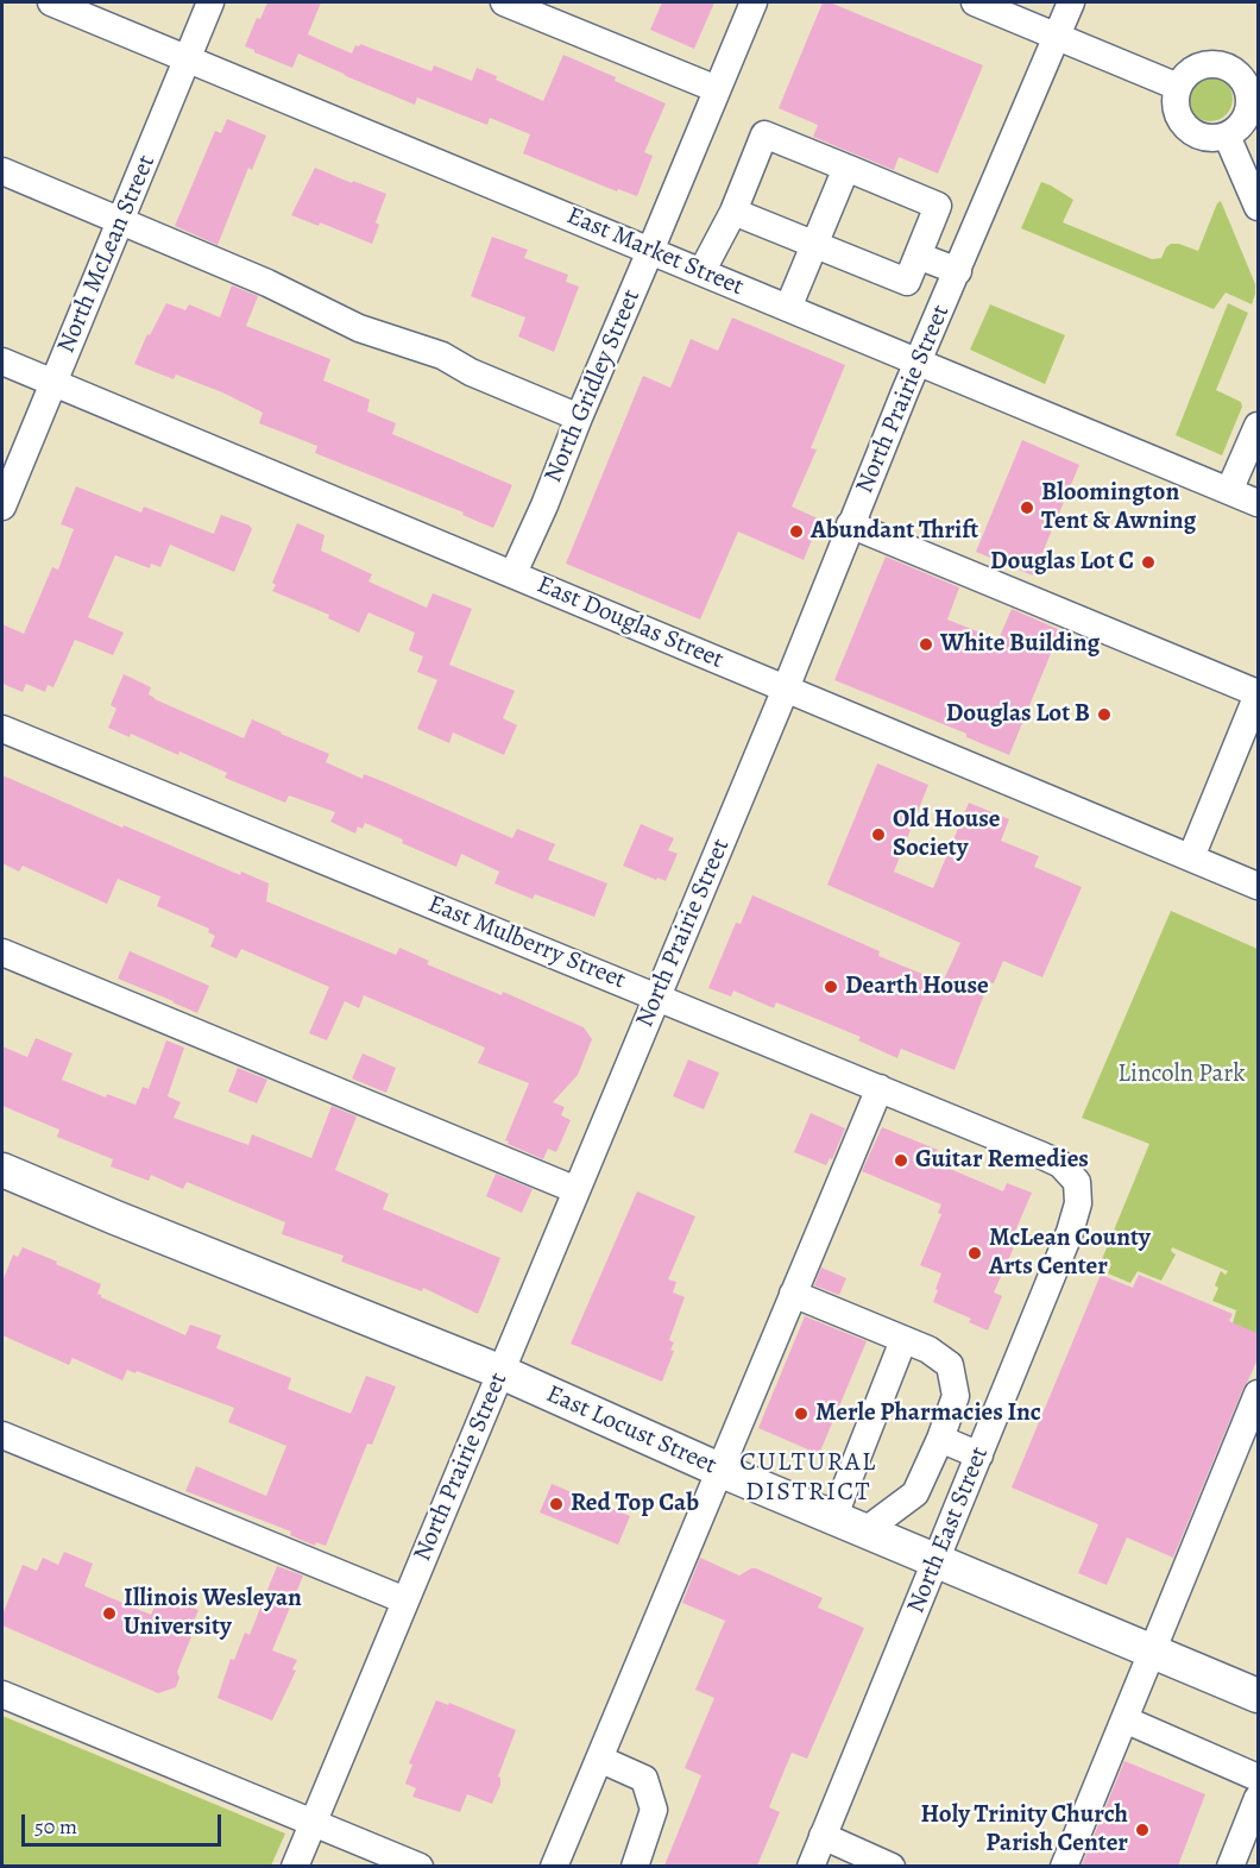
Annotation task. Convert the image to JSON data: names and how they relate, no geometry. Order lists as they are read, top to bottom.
{
  "streets": {
    "main road": ["East Locust Street"],
    "street": [
      "East Market Street",
      "North McLean Street",
      "North Gridley Street",
      "North Prairie Street",
      "East Douglas Street",
      "East Mulberry Street",
      "North East Street"
    ]
  },
  "crossings": [
    ["East Market Street", "North McLean Street"],
    ["East Market Street", "North Gridley Street"],
    ["East Market Street", "North Prairie Street"],
    ["North McLean Street", "East Douglas Street"],
    ["North Gridley Street", "East Douglas Street"],
    ["North Prairie Street", "East Douglas Street"],
    ["North Prairie Street", "East Mulberry Street"],
    ["North Prairie Street", "East Locust Street"],
    ["East Mulberry Street", "North East Street"],
    ["East Locust Street", "North East Street"]
  ],
  "districts": ["CULTURAL DISTRICT"],
  "parks": ["Lincoln Park"],
  "places": [
    "Bloomington Tent & Awning",
    "Abundant Thrift",
    "Douglas Lot C",
    "White Building",
    "Douglas Lot B",
    "Old House Society",
    "Dearth House",
    "Guitar Remedies",
    "McLean County Arts Center",
    "Merle Pharmacies Inc",
    "Red Top Cab",
    "Illinois Wesleyan University",
    "Holy Trinity Church Parish Center"
  ],
  "scale_bar": "50 m"
}
